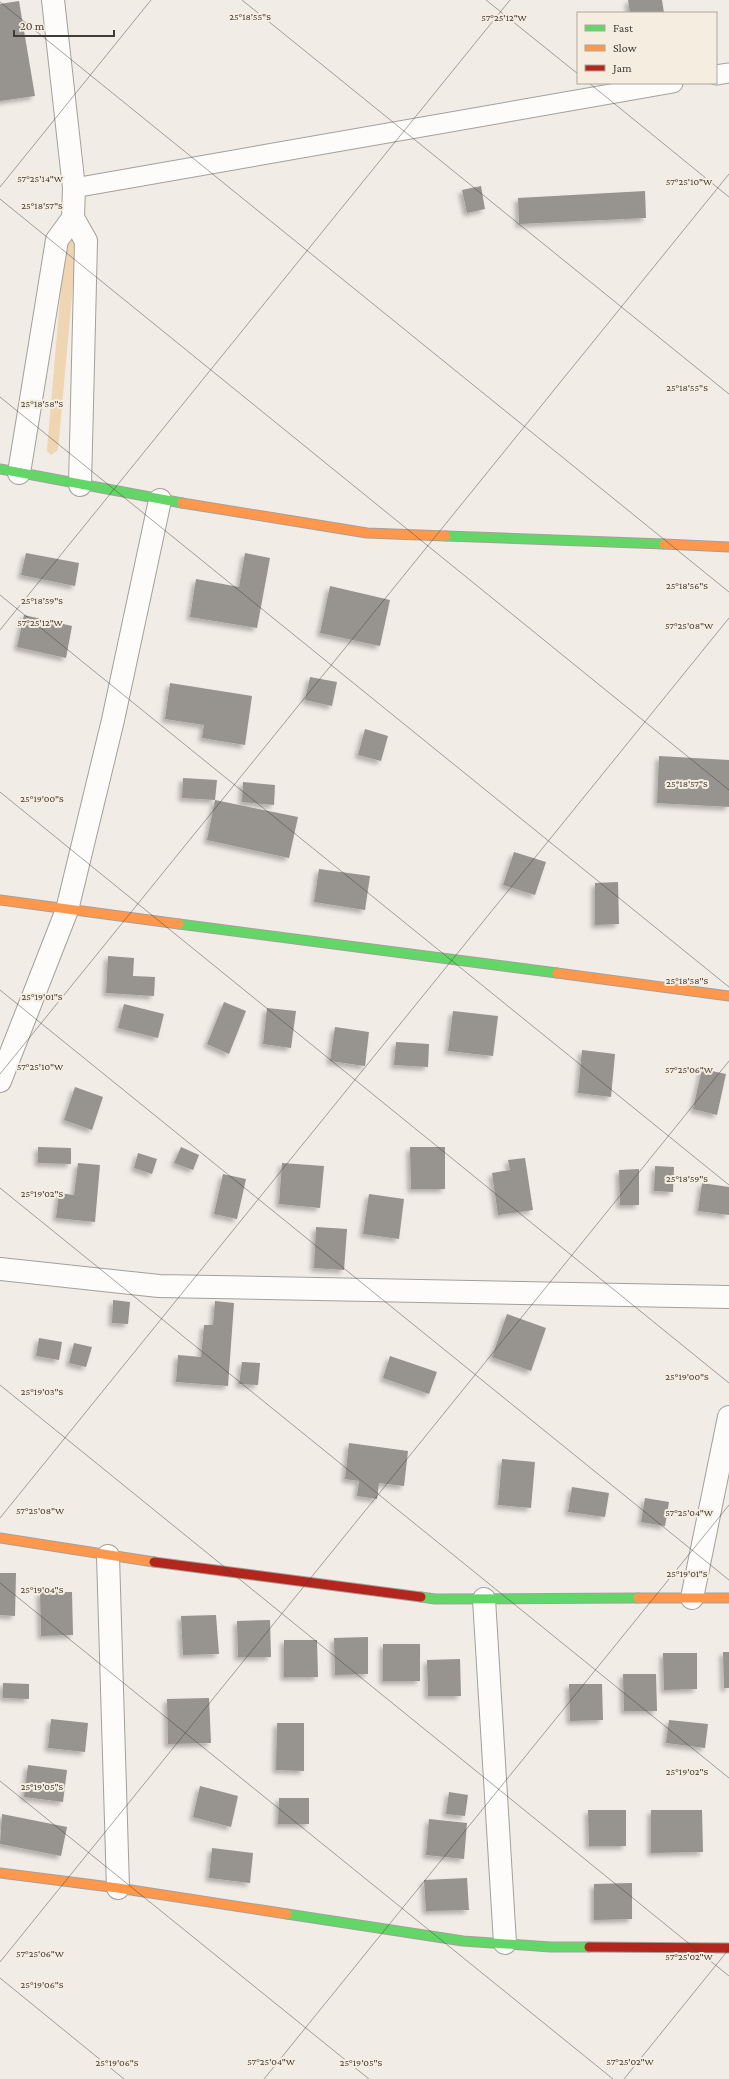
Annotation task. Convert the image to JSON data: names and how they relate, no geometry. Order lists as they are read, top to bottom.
{
  "legend": ["Fast", "Slow", "Jam"],
  "scale_bar": "20 m",
  "coordinates": [
    "25°18'55\"S",
    "57°25'12\"W",
    "57°25'14\"W",
    "57°25'10\"W",
    "25°18'57\"S",
    "25°18'58\"S",
    "25°18'56\"S",
    "25°18'59\"S",
    "57°25'08\"W",
    "25°19'00\"S",
    "25°19'01\"S",
    "57°25'06\"W",
    "25°19'02\"S",
    "25°19'03\"S",
    "57°25'04\"W",
    "25°19'04\"S",
    "25°19'05\"S",
    "57°25'02\"W",
    "25°19'06\"S"
  ]
}
